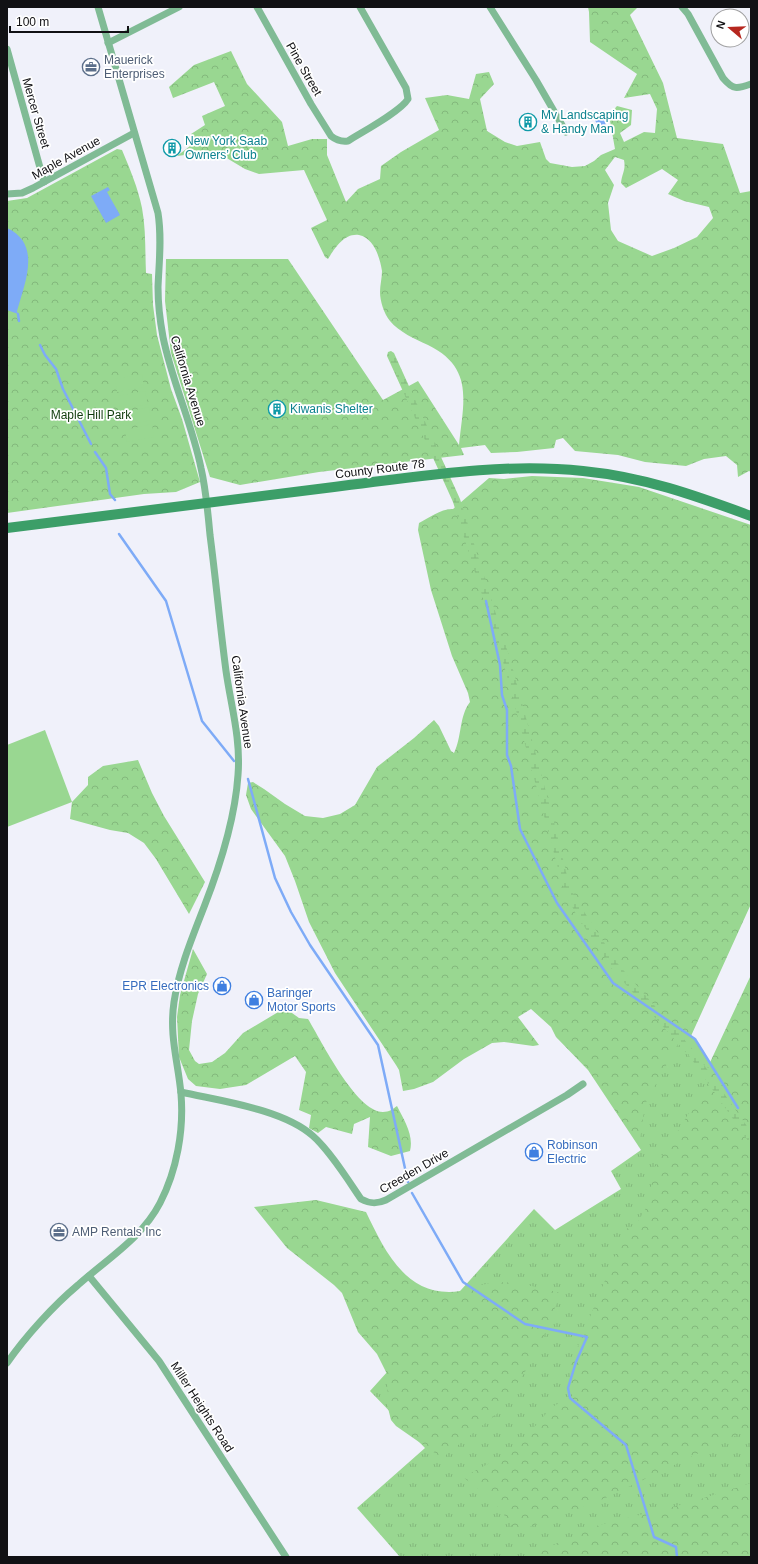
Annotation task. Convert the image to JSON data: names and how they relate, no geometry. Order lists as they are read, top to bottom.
{
  "streets": {
    "street": [
      "Pine Street",
      "Mercer Street",
      "Maple Avenue",
      "California Avenue",
      "County Route 78",
      "Creeden Drive",
      "Miller Heights Road"
    ]
  },
  "crossings": [
    ["Mercer Street", "Maple Avenue"],
    ["Maple Avenue", "California Avenue"],
    ["California Avenue", "County Route 78"],
    ["California Avenue", "Creeden Drive"],
    ["California Avenue", "Miller Heights Road"]
  ],
  "parks": ["Maple Hill Park"],
  "places": {
    "office": ["Mauerick Enterprises", "AMP Rentals Inc"],
    "building": ["Mv Landscaping & Handy Man", "New York Saab Owners’ Club", "Kiwanis Shelter"],
    "shop": ["EPR Electronics", "Baringer Motor Sports", "Robinson Electric"]
  },
  "scale_bar": "100 m",
  "north": "left"
}
